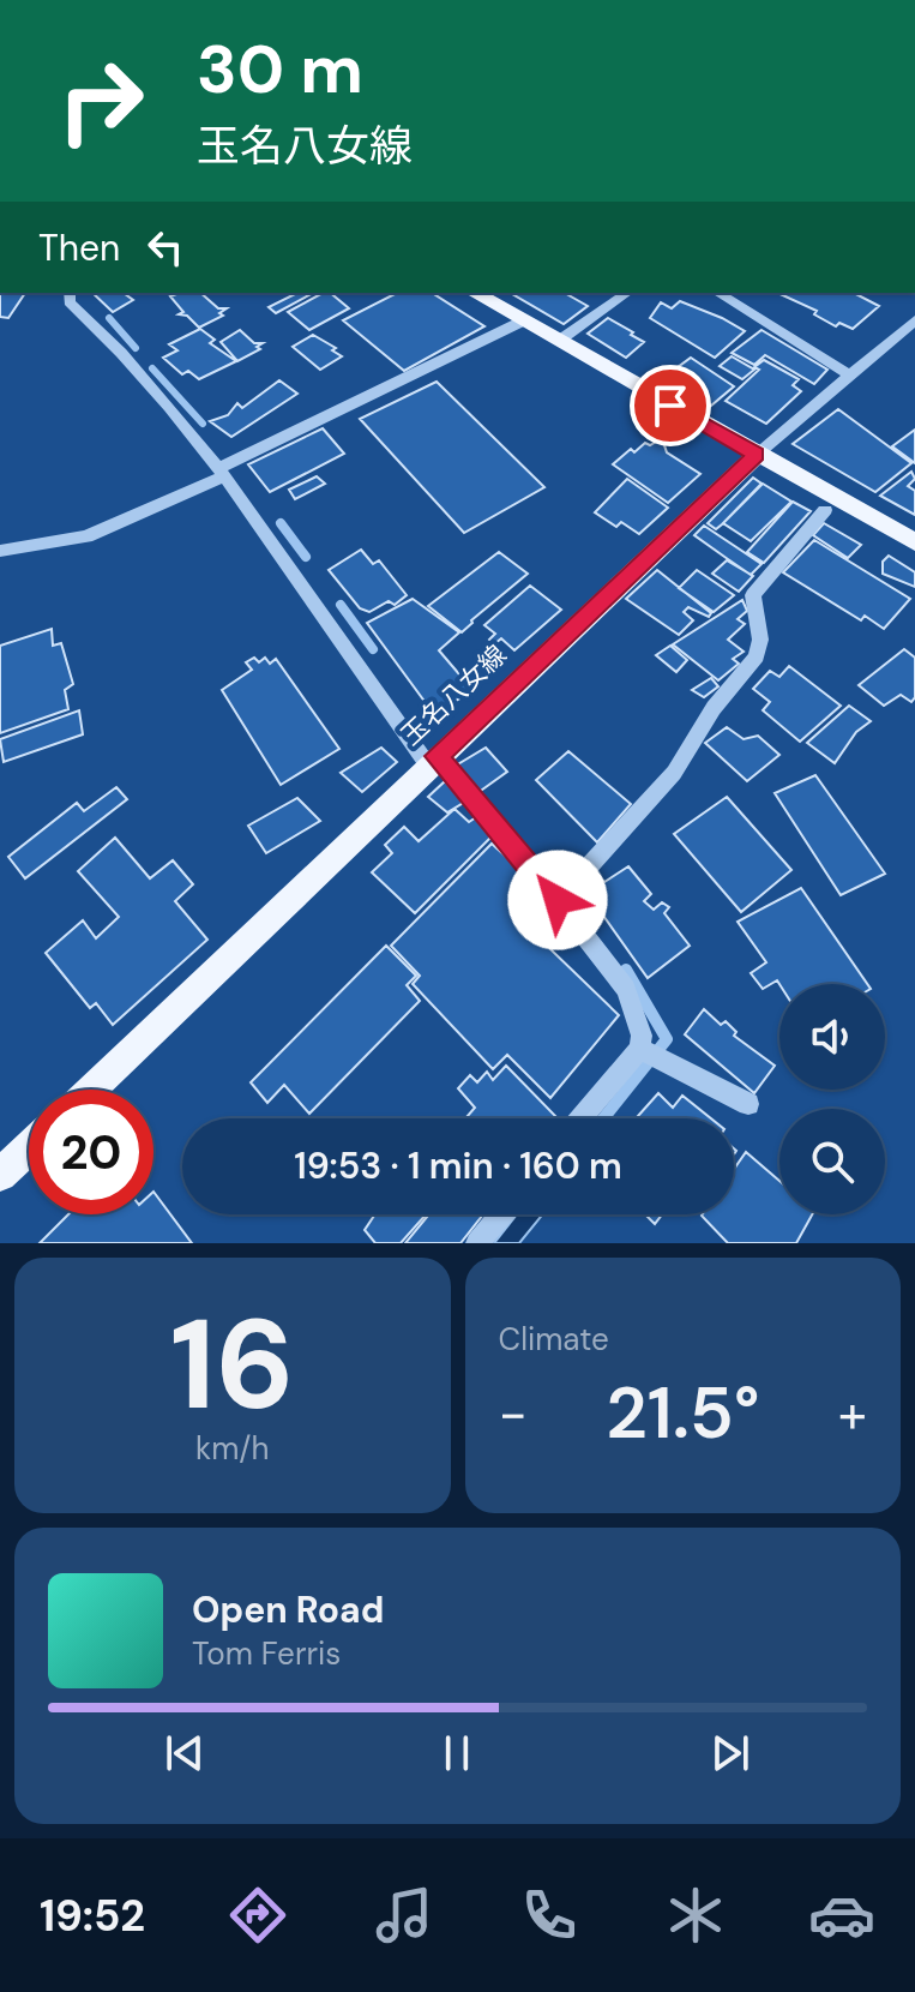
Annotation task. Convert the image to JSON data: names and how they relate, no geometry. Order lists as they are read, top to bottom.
{
  "streets": {
    "main road": ["玉名八女線"]
  },
  "page": {
    "turn": ["30 m", "玉名八女線"],
    "then": "Then",
    "limit": "20",
    "trip": "19:53 · 1 min · 160 m",
    "tile": [
      ["16", "km/h"],
      "Climate"
    ],
    "heat": ["−", "21.5°", "+"],
    "song": ["Open Road", "Tom Ferris"],
    "tabs": "19:52"
  }
}
